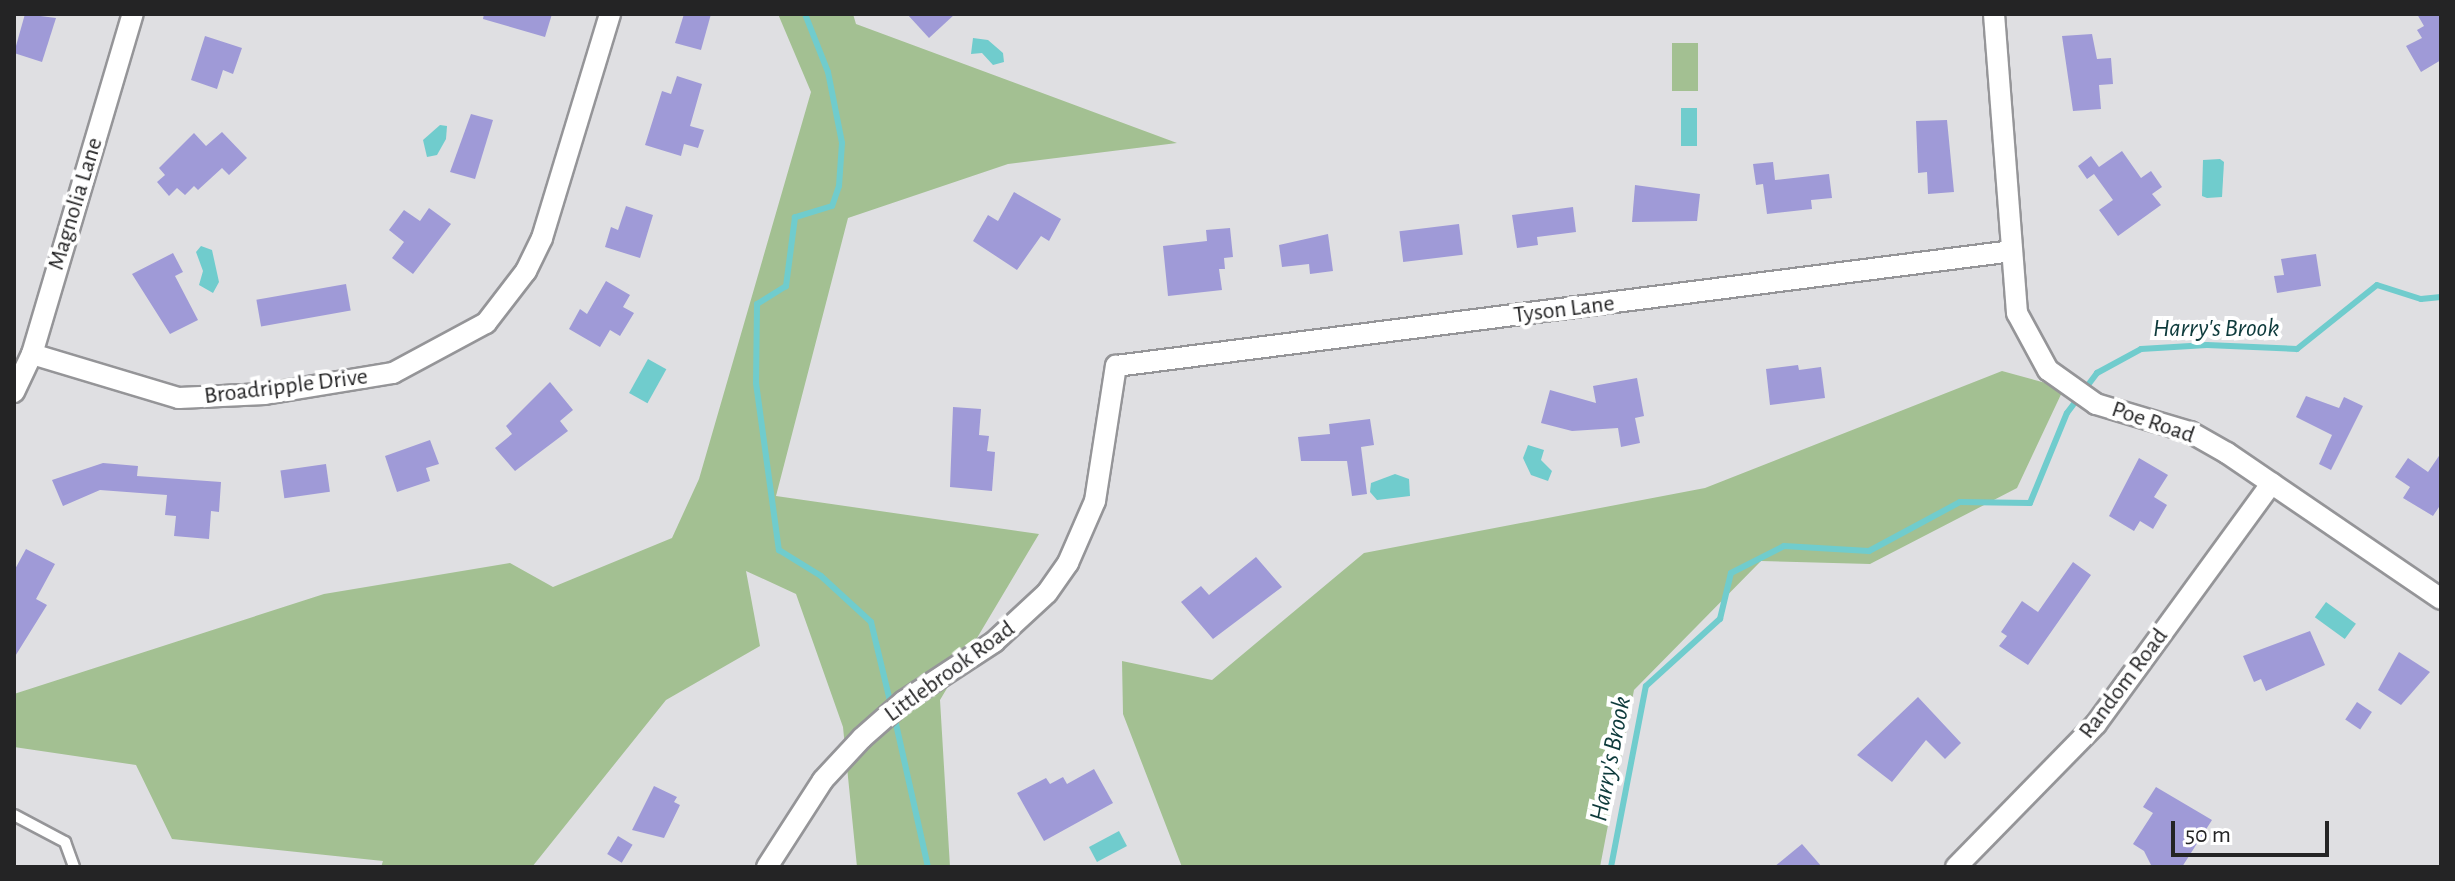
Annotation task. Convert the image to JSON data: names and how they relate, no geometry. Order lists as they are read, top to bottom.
{
  "streets": {
    "street": [
      "Magnolia Lane",
      "Tyson Lane",
      "Broadripple Drive",
      "Poe Road",
      "Littlebrook Road",
      "Random Road"
    ]
  },
  "crossings": [
    ["Magnolia Lane", "Broadripple Drive"],
    ["Tyson Lane", "Poe Road"],
    ["Tyson Lane", "Littlebrook Road"],
    ["Poe Road", "Random Road"]
  ],
  "water": ["Harry's Brook"],
  "scale_bar": "50 m"
}
